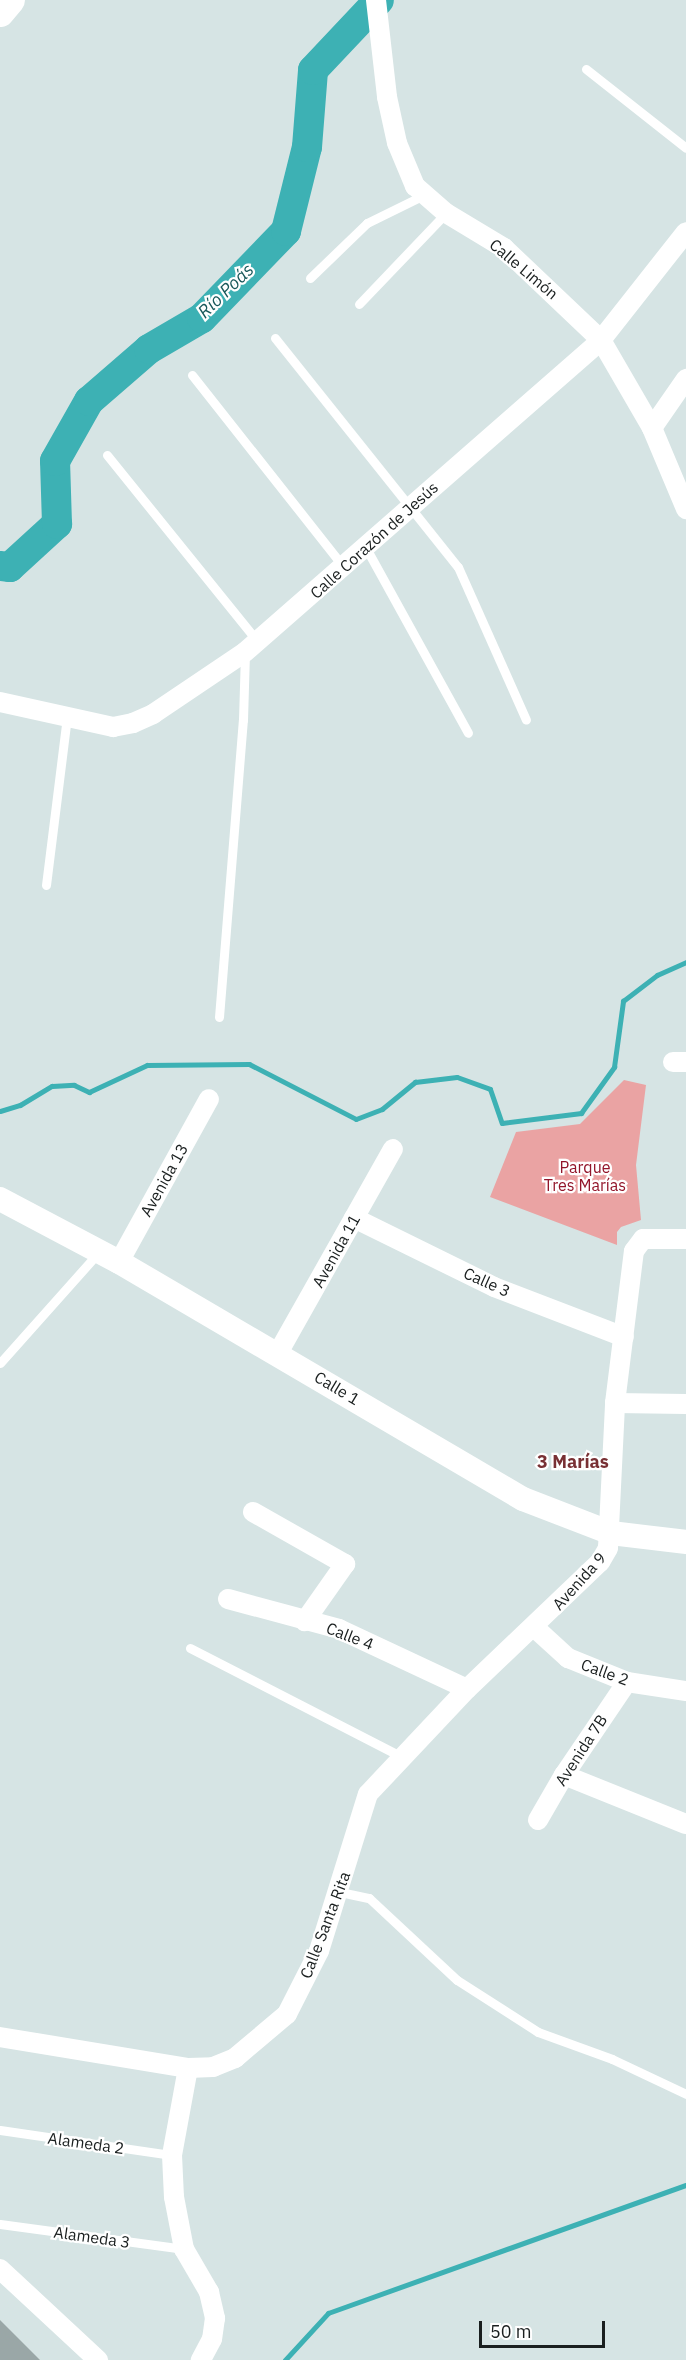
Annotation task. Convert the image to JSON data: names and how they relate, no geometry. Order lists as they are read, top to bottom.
{
  "streets": {
    "street": [
      "Calle Limón",
      "Calle Corazón de Jesús",
      "Avenida 13",
      "Avenida 11",
      "Calle 3",
      "Calle 1",
      "Avenida 9",
      "Calle 4",
      "Calle 2",
      "Avenida 7B",
      "Calle Santa Rita"
    ],
    "lane": ["Alameda 2", "Alameda 3"]
  },
  "crossings": [
    ["Calle Limón", "Calle Corazón de Jesús"],
    ["Avenida 13", "Calle 1"],
    ["Avenida 11", "Calle 3"],
    ["Avenida 11", "Calle 1"],
    ["Calle 3", "Avenida 9"],
    ["Calle 1", "Avenida 9"],
    ["Avenida 9", "Calle 4"],
    ["Avenida 9", "Calle 2"],
    ["Avenida 9", "Calle Santa Rita"],
    ["Calle 2", "Avenida 7B"]
  ],
  "districts": ["3 Marías"],
  "water": ["Río Poás"],
  "parks": ["Parque Tres Marías"],
  "scale_bar": "50 m"
}
